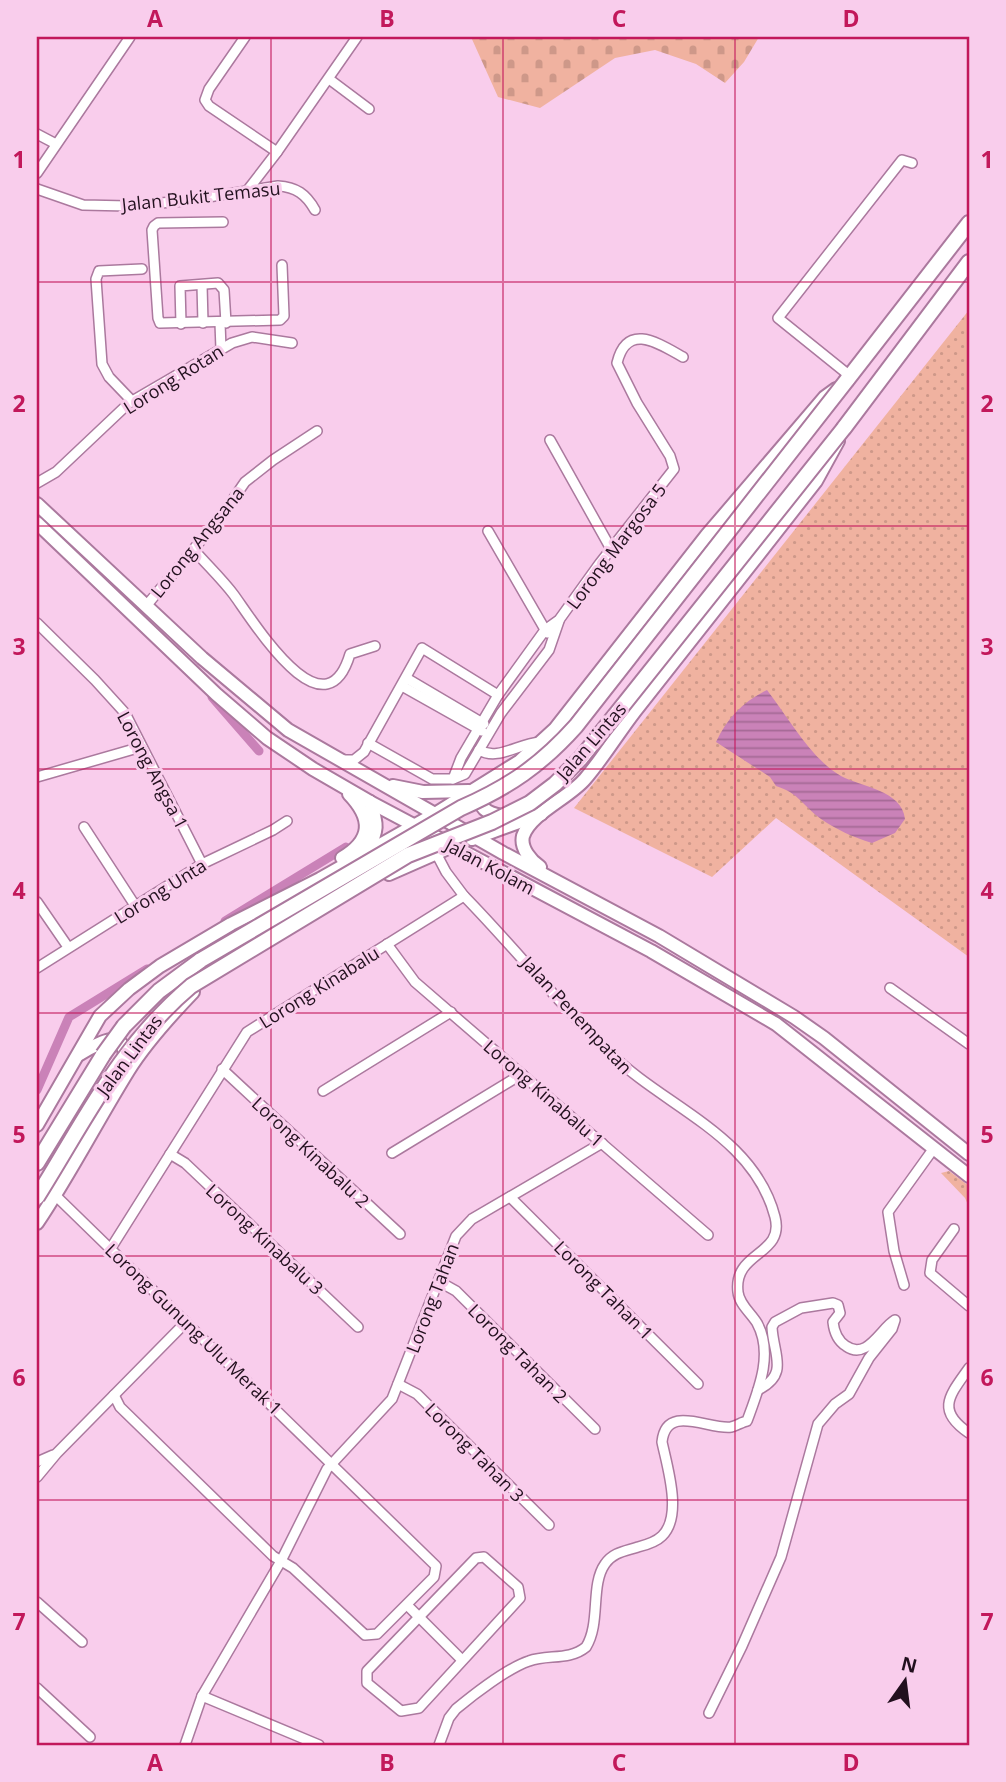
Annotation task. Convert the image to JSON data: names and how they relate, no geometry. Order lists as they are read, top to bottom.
{
  "streets": {
    "highway": ["Jalan Lintas"],
    "main road": ["Jalan Kolam"],
    "street": [
      "Jalan Bukit Temasu",
      "Lorong Rotan",
      "Lorong Angsana",
      "Lorong Margosa 5",
      "Lorong Angsa 1",
      "Lorong Unta",
      "Lorong Kinabalu",
      "Jalan Penempatan",
      "Lorong Kinabalu 1",
      "Lorong Kinabalu 2",
      "Lorong Kinabalu 3",
      "Lorong Tahan 1",
      "Lorong Tahan",
      "Lorong Gunung Ulu Merak 1",
      "Lorong Tahan 2",
      "Lorong Tahan 3"
    ]
  },
  "crossings": [
    ["Lorong Angsana", "Jalan Kolam"],
    ["Jalan Lintas", "Jalan Kolam"],
    ["Jalan Lintas", "Jalan Penempatan"],
    ["Jalan Lintas", "Lorong Gunung Ulu Merak 1"],
    ["Lorong Angsa 1", "Lorong Unta"],
    ["Lorong Kinabalu", "Jalan Penempatan"],
    ["Lorong Kinabalu", "Lorong Kinabalu 1"],
    ["Lorong Kinabalu", "Lorong Kinabalu 2"],
    ["Lorong Kinabalu", "Lorong Kinabalu 3"],
    ["Lorong Kinabalu", "Lorong Gunung Ulu Merak 1"],
    ["Lorong Kinabalu 1", "Lorong Tahan"],
    ["Lorong Tahan 1", "Lorong Tahan"],
    ["Lorong Tahan", "Lorong Gunung Ulu Merak 1"],
    ["Lorong Tahan", "Lorong Tahan 2"],
    ["Lorong Tahan", "Lorong Tahan 3"]
  ],
  "north": "top",
  "grid": {
    "columns": [
      "A",
      "B",
      "C",
      "D"
    ],
    "rows": [
      "1",
      "2",
      "3",
      "4",
      "5",
      "6",
      "7"
    ]
  }
}
